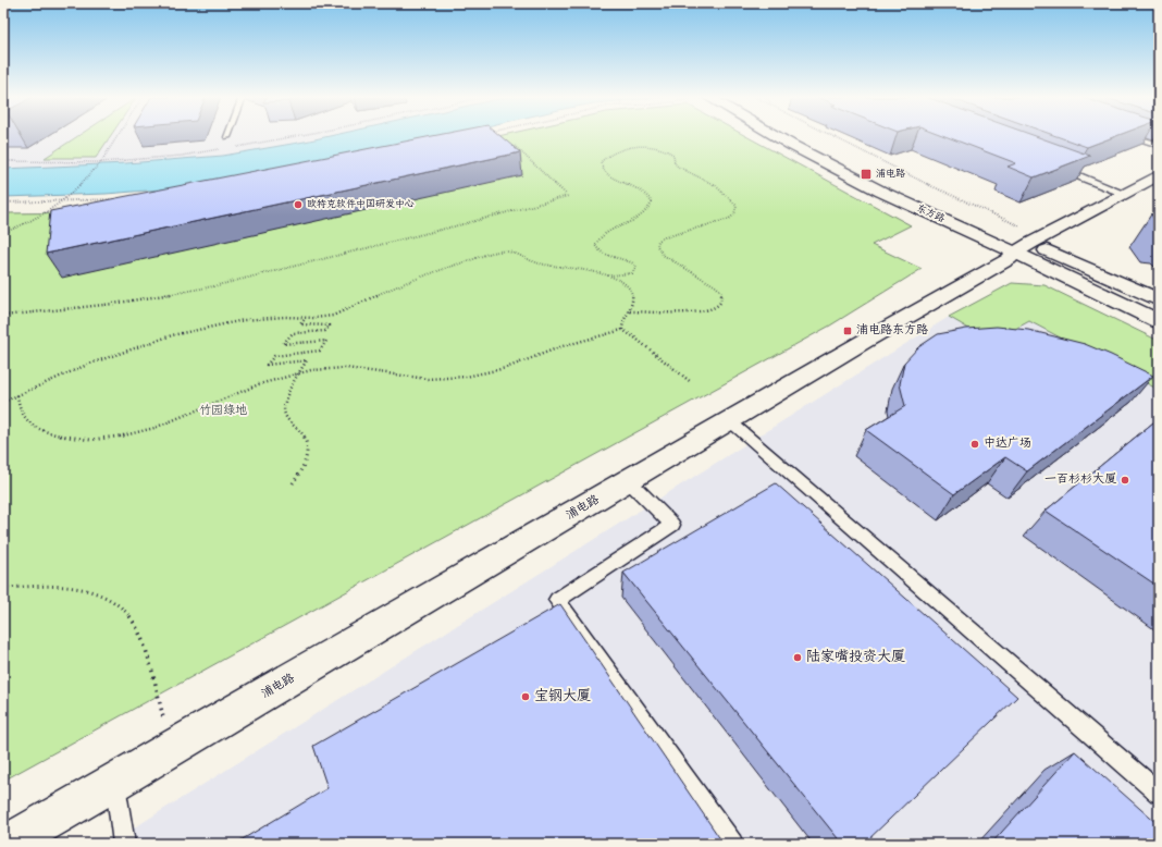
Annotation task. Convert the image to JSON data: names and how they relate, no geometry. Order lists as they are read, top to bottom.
{
  "streets": {
    "street": ["东方路", "浦电路"]
  },
  "crossings": [
    ["东方路", "浦电路"]
  ],
  "parks": ["竹园绿地"],
  "places": {
    "transit": ["浦电路", "浦电路东方路"],
    "other": [
      "欧特克软件中国研发中心",
      "中达广场",
      "一百杉杉大厦",
      "陆家嘴投资大厦",
      "宝钢大厦"
    ]
  }
}
